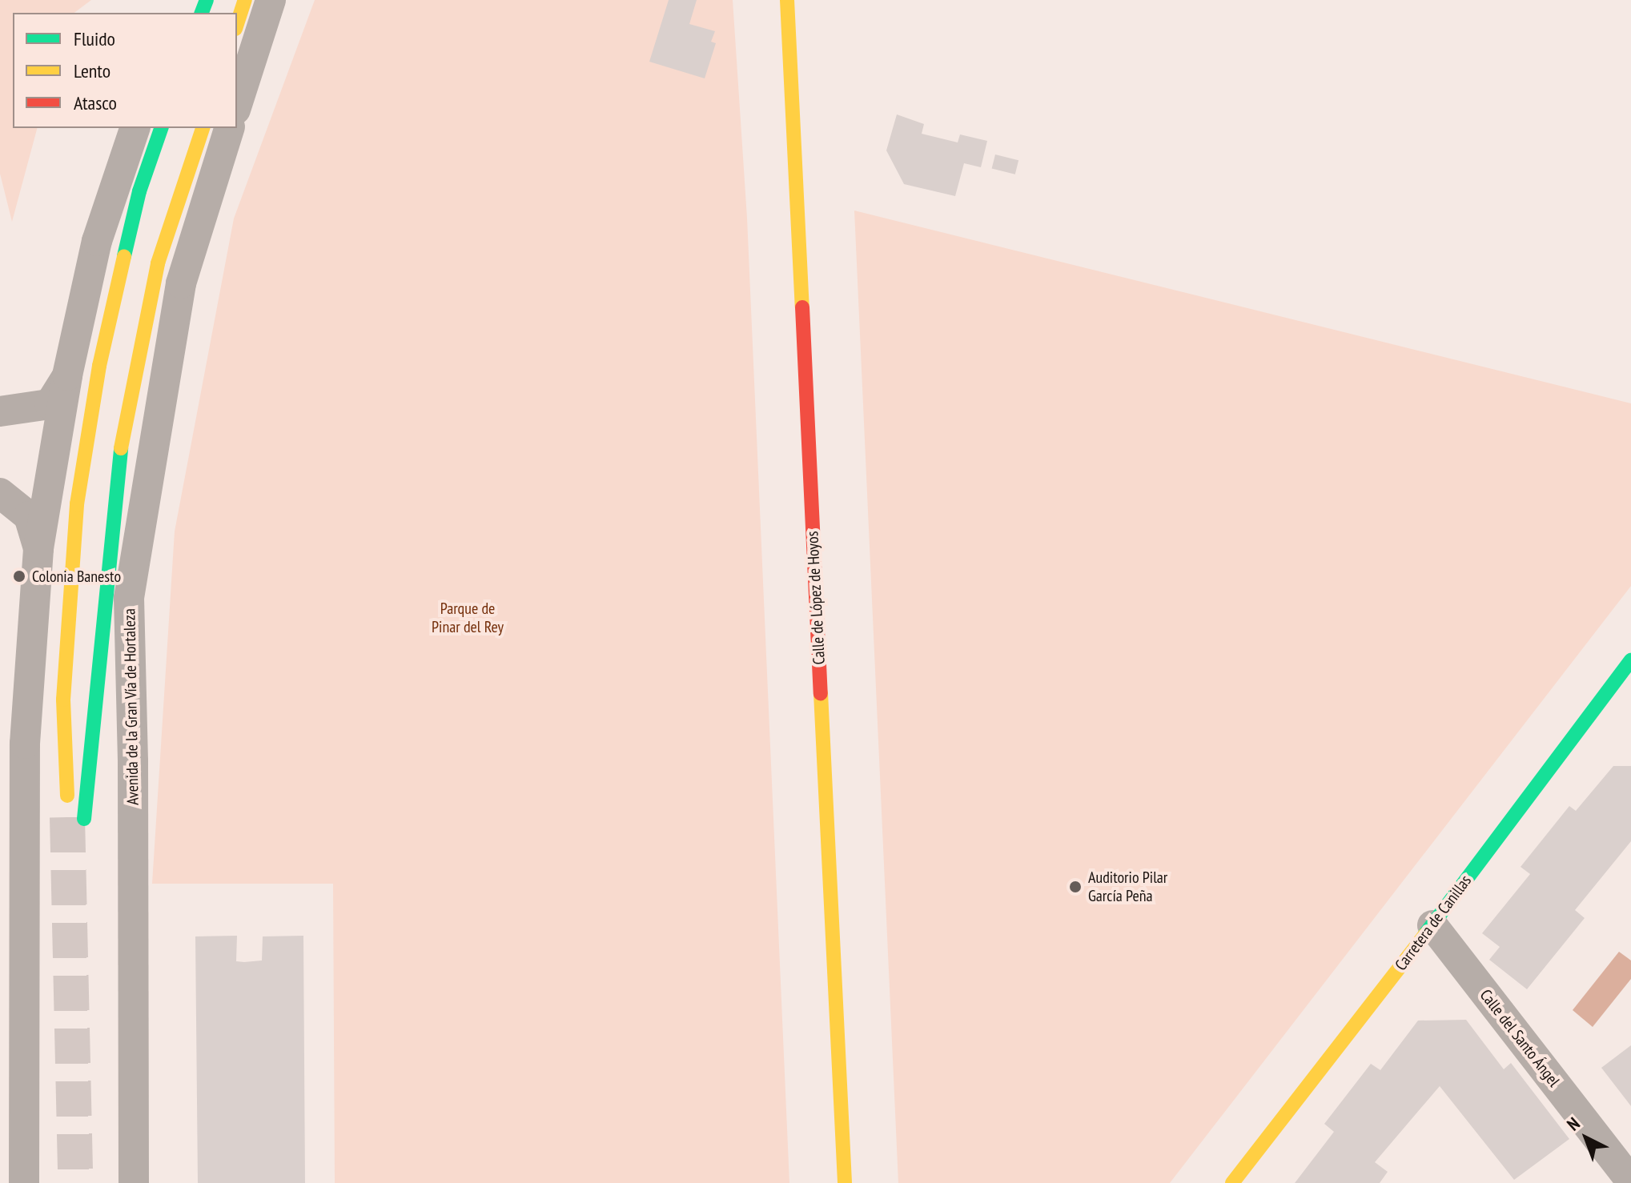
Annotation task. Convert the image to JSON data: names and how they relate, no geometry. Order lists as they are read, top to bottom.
{
  "streets": {
    "street": [
      "Calle de López de Hoyos",
      "Avenida de la Gran Vía de Hortaleza",
      "Carretera de Canillas",
      "Calle del Santo Ángel"
    ]
  },
  "crossings": [
    ["Carretera de Canillas", "Calle del Santo Ángel"]
  ],
  "parks": ["Parque de Pinar del Rey"],
  "places": ["Colonia Banesto", "Auditorio Pilar García Peña"],
  "legend": ["Fluido", "Lento", "Atasco"],
  "north": "top left"
}
